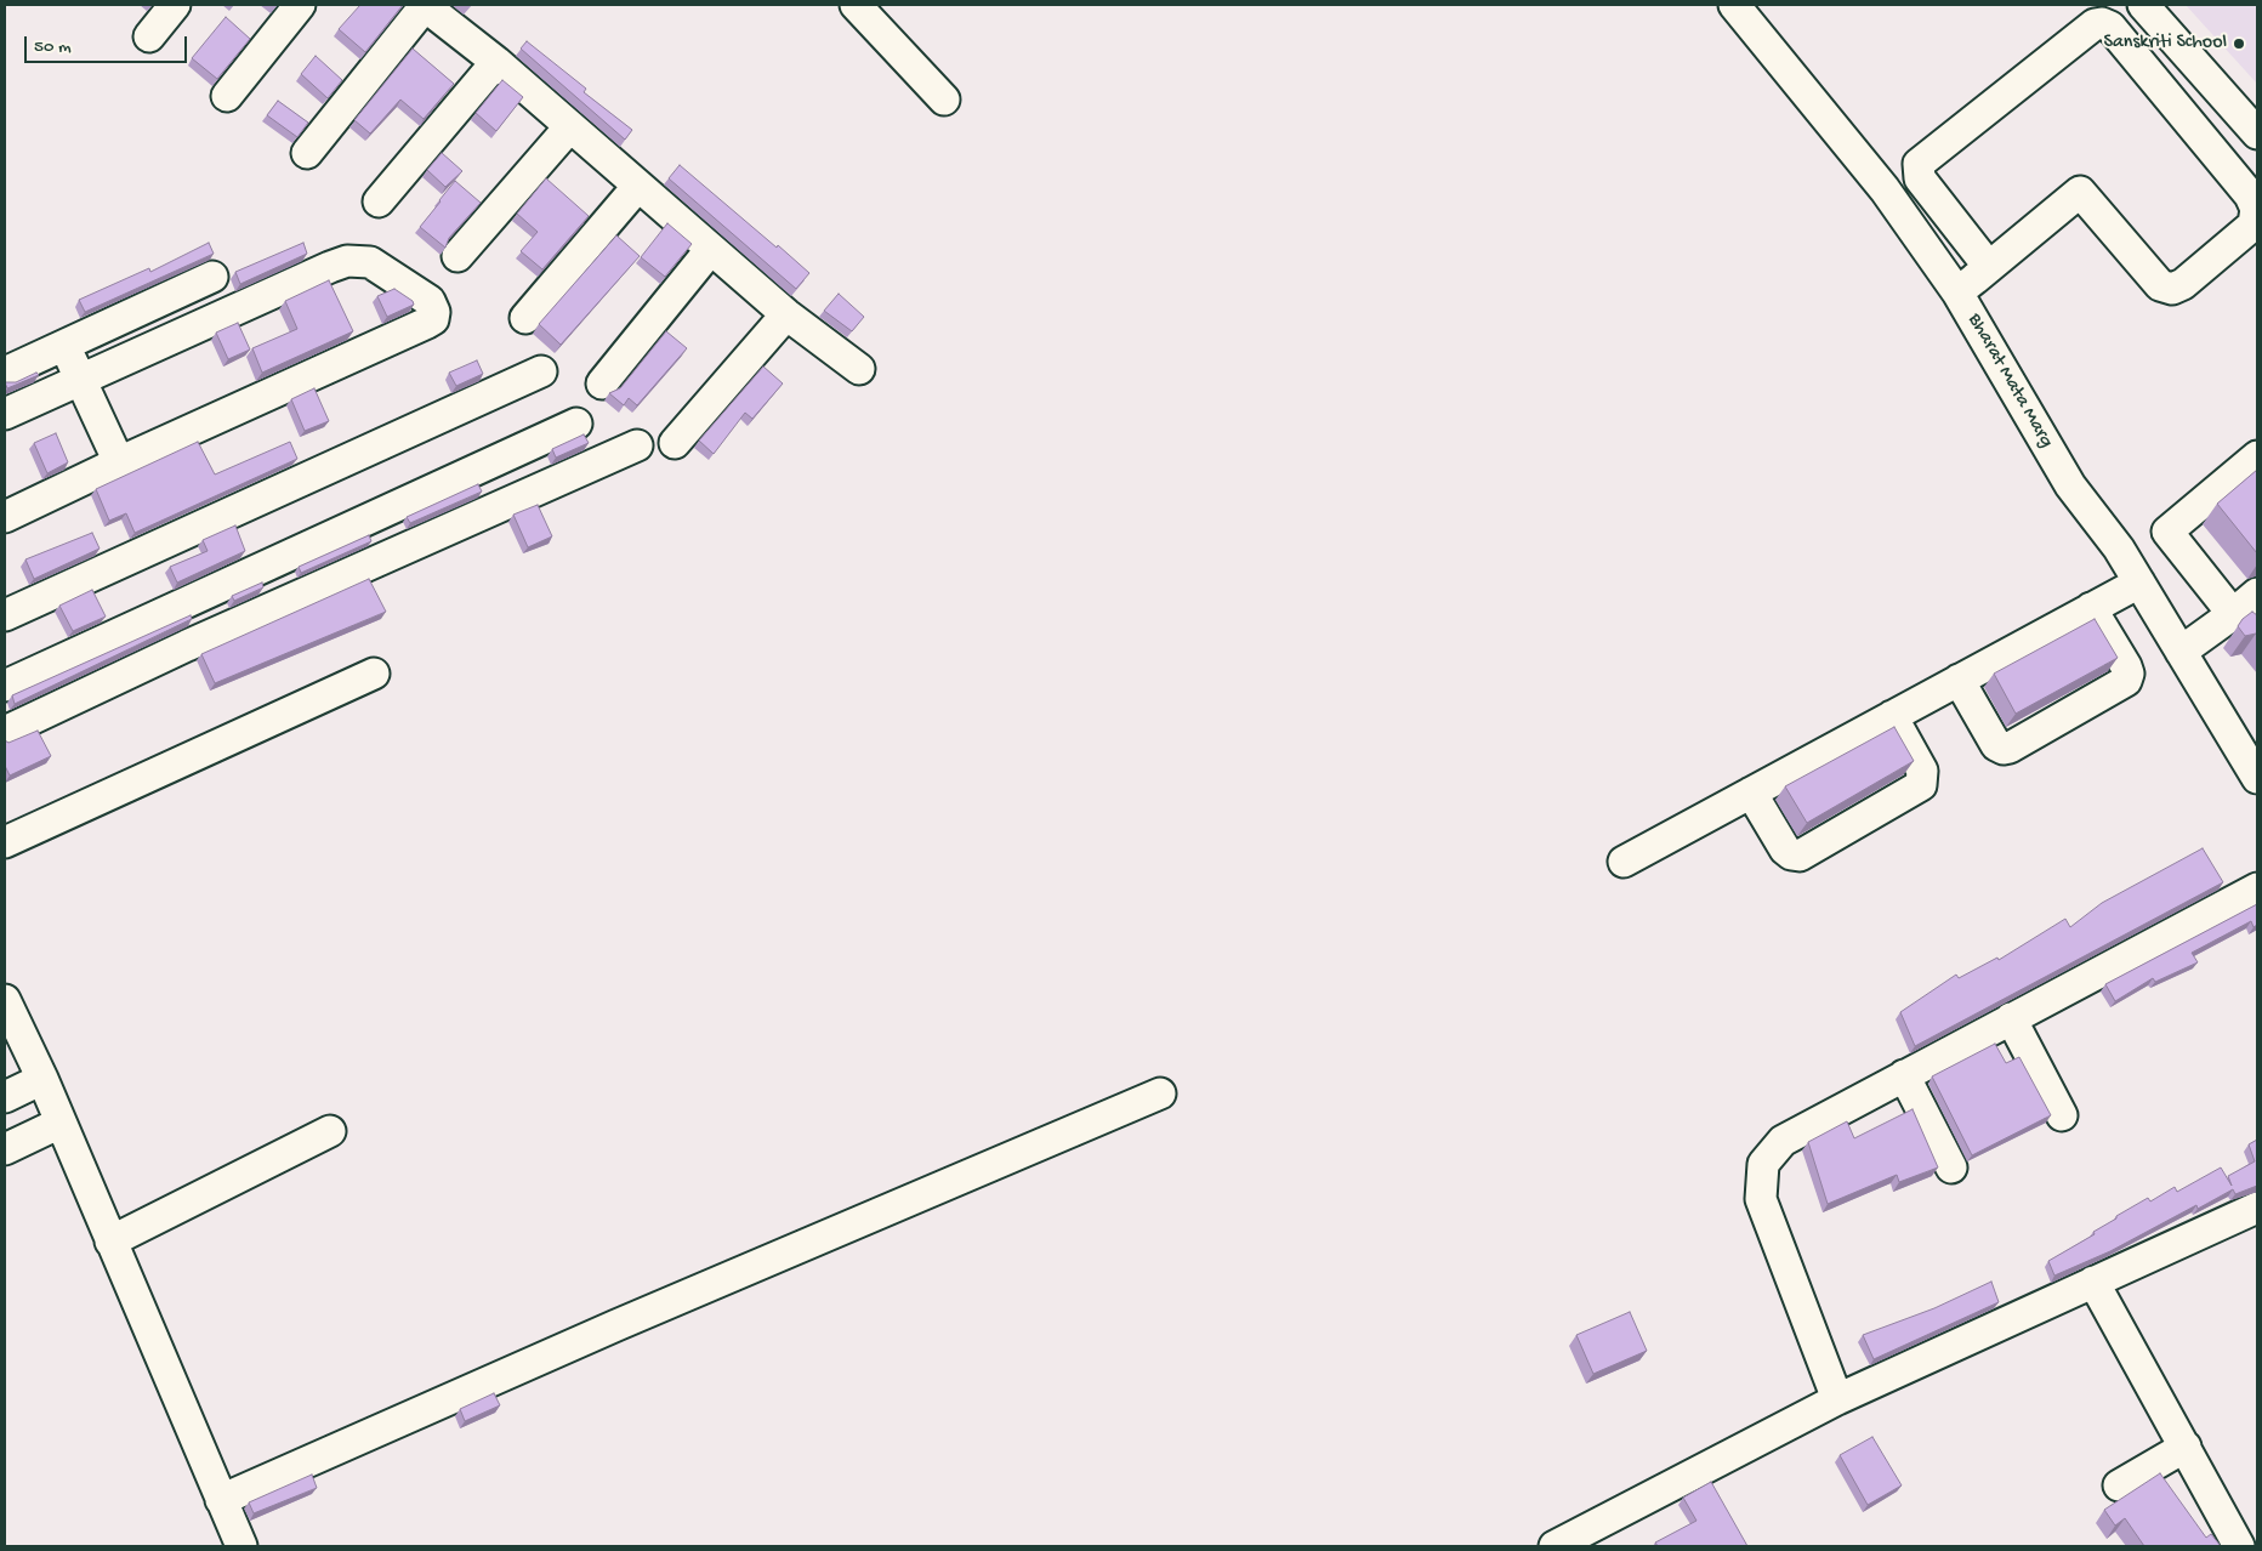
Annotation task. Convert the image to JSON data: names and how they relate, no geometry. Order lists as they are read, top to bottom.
{
  "streets": {
    "street": ["Bharat Mata Marg"]
  },
  "places": ["Sanskriti School"],
  "scale_bar": "50 m"
}
